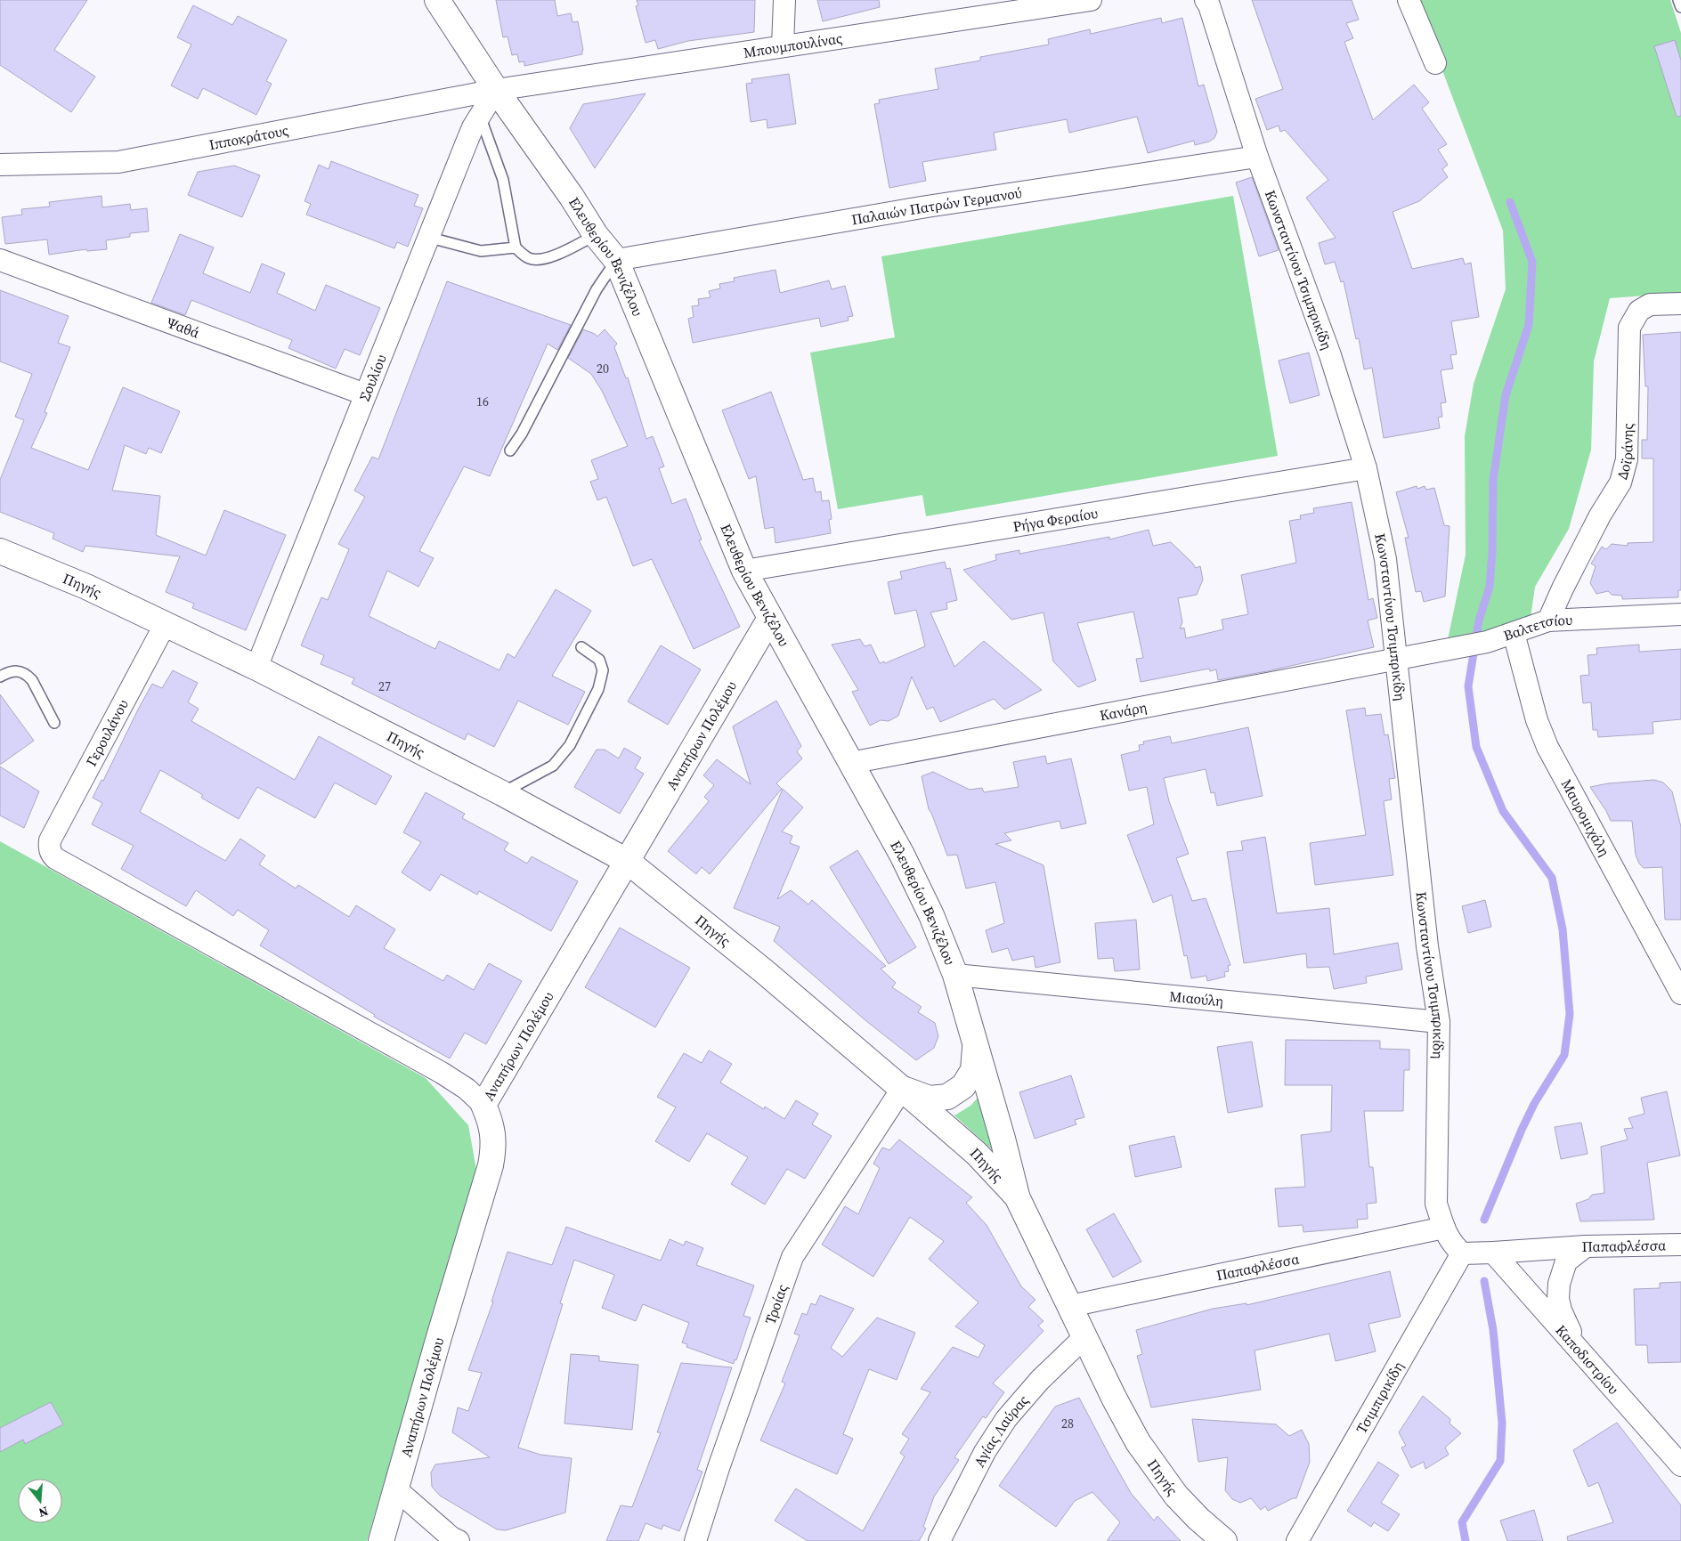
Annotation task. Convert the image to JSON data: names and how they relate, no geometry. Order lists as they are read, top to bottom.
{
  "streets": {
    "main road": ["Ελευθερίου Βενιζέλου", "Πηγής", "Αναπήρων Πολέμου"],
    "street": [
      "Μπουμπουλίνας",
      "Ιπποκράτους",
      "Παλαιών Πατρών Γερμανού",
      "Κωνσταντίνου Τσιμπρικίδη",
      "Ψαθά",
      "Σουλίου",
      "Δοϊράνης",
      "Ρήγα Φεραίου",
      "Βαλτετσίου",
      "Κανάρη",
      "Γερουλάνου",
      "Μαυρομιχάλη",
      "Μιαούλη",
      "Παπαφλέσσα",
      "Τροίας",
      "Καποδιστρίου",
      "Τσιμπιρικίδη",
      "Αγίας Λαύρας"
    ]
  },
  "crossings": [
    ["Μπουμπουλίνας", "Ιπποκράτους"],
    ["Μπουμπουλίνας", "Ελευθερίου Βενιζέλου"],
    ["Μπουμπουλίνας", "Σουλίου"],
    ["Ιπποκράτους", "Ελευθερίου Βενιζέλου"],
    ["Ιπποκράτους", "Σουλίου"],
    ["Παλαιών Πατρών Γερμανού", "Ελευθερίου Βενιζέλου"],
    ["Παλαιών Πατρών Γερμανού", "Κωνσταντίνου Τσιμπρικίδη"],
    ["Ελευθερίου Βενιζέλου", "Σουλίου"],
    ["Ελευθερίου Βενιζέλου", "Ρήγα Φεραίου"],
    ["Ελευθερίου Βενιζέλου", "Πηγής"],
    ["Ελευθερίου Βενιζέλου", "Κανάρη"],
    ["Ελευθερίου Βενιζέλου", "Αναπήρων Πολέμου"],
    ["Ελευθερίου Βενιζέλου", "Μιαούλη"],
    ["Κωνσταντίνου Τσιμπρικίδη", "Ρήγα Φεραίου"],
    ["Κωνσταντίνου Τσιμπρικίδη", "Βαλτετσίου"],
    ["Κωνσταντίνου Τσιμπρικίδη", "Κανάρη"],
    ["Κωνσταντίνου Τσιμπρικίδη", "Μιαούλη"],
    ["Κωνσταντίνου Τσιμπρικίδη", "Παπαφλέσσα"],
    ["Κωνσταντίνου Τσιμπρικίδη", "Τσιμπιρικίδη"],
    ["Ψαθά", "Σουλίου"],
    ["Σουλίου", "Πηγής"],
    ["Δοϊράνης", "Βαλτετσίου"],
    ["Πηγής", "Γερουλάνου"],
    ["Πηγής", "Αναπήρων Πολέμου"],
    ["Πηγής", "Παπαφλέσσα"],
    ["Πηγής", "Τροίας"],
    ["Πηγής", "Αγίας Λαύρας"],
    ["Βαλτετσίου", "Κανάρη"],
    ["Βαλτετσίου", "Μαυρομιχάλη"],
    ["Γερουλάνου", "Αναπήρων Πολέμου"],
    ["Παπαφλέσσα", "Καποδιστρίου"],
    ["Παπαφλέσσα", "Τσιμπιρικίδη"]
  ],
  "house_numbers": [
    "20",
    "16",
    "27",
    "28"
  ],
  "north": "bottom"
}
